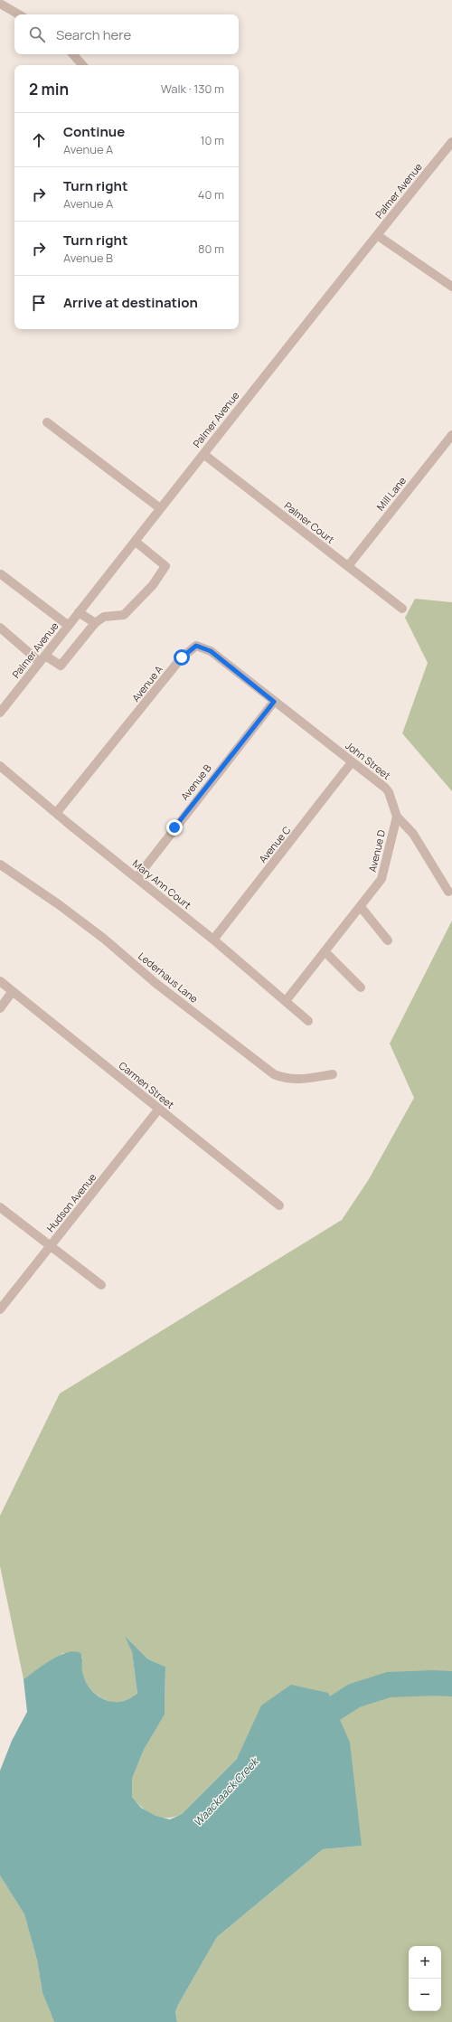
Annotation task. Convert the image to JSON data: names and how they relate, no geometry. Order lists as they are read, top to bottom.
{
  "streets": {
    "street": [
      "Palmer Avenue",
      "Mill Lane",
      "Palmer Court",
      "Avenue A",
      "John Street",
      "Avenue B",
      "Avenue C",
      "Avenue D",
      "Mary Ann Court",
      "Lederhaus Lane",
      "Carmen Street",
      "Hudson Avenue"
    ]
  },
  "crossings": [
    ["Palmer Avenue", "Palmer Court"],
    ["Mill Lane", "Palmer Court"],
    ["Avenue A", "John Street"],
    ["Avenue A", "Avenue B"],
    ["Avenue A", "Mary Ann Court"],
    ["John Street", "Avenue B"],
    ["John Street", "Avenue C"],
    ["John Street", "Avenue D"],
    ["Avenue B", "Mary Ann Court"],
    ["Avenue C", "Mary Ann Court"],
    ["Avenue D", "Mary Ann Court"],
    ["Carmen Street", "Hudson Avenue"]
  ],
  "water": ["Waackaack Creek"],
  "page": {
    "search": "Search here",
    "heading": ["2 min", "Walk · 130 m"],
    "list": [
      ["Continue", "Avenue A", "10 m"],
      ["Turn right", "Avenue A", "40 m"],
      ["Turn right", "Avenue B", "80 m"],
      "Arrive at destination"
    ],
    "map_buttons": ["+", "−"]
  }
}
